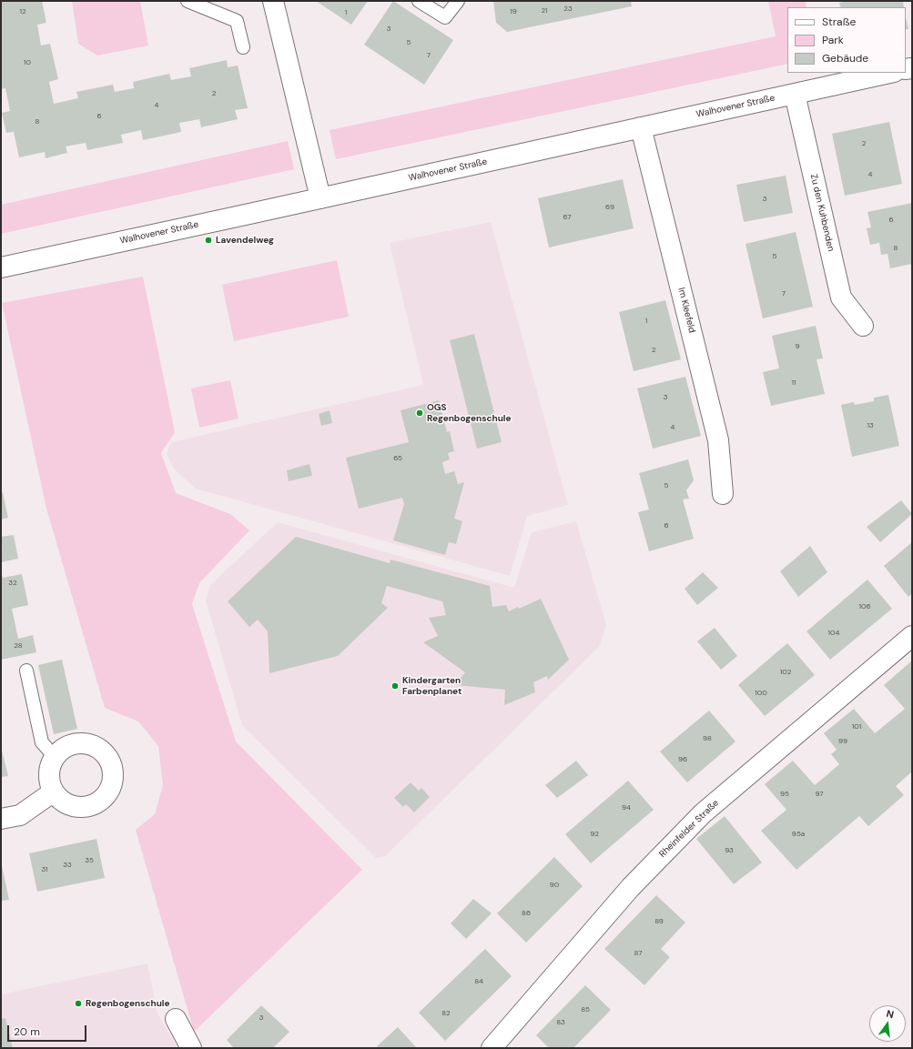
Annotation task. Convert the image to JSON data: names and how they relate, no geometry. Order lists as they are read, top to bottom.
{
  "streets": {
    "street": [
      "Walhovener Straße",
      "Zu den Kuhbenden",
      "Im Kleefeld",
      "Rheinfelder Straße"
    ]
  },
  "crossings": [
    ["Walhovener Straße", "Zu den Kuhbenden"],
    ["Walhovener Straße", "Im Kleefeld"]
  ],
  "places": [
    "Lavendelweg",
    "OGS Regenbogenschule",
    "Kindergarten Farbenplanet",
    "Regenbogenschule"
  ],
  "house_numbers": [
    "23",
    "21",
    "12",
    "19",
    "1",
    "3",
    "5",
    "7",
    "10",
    "2",
    "4",
    "6",
    "8",
    "2",
    "4",
    "3",
    "69",
    "67",
    "6",
    "8",
    "5",
    "7",
    "1",
    "9",
    "2",
    "11",
    "3",
    "13",
    "4",
    "65",
    "5",
    "6",
    "32",
    "106",
    "104",
    "28",
    "102",
    "100",
    "101",
    "98",
    "99",
    "96",
    "95",
    "97",
    "94",
    "92",
    "95a",
    "93",
    "35",
    "33",
    "31",
    "90",
    "86",
    "89",
    "87",
    "84",
    "85",
    "82",
    "3",
    "83"
  ],
  "legend": ["Straße", "Park", "Gebäude"],
  "scale_bar": "20 m",
  "north": "top"
}
